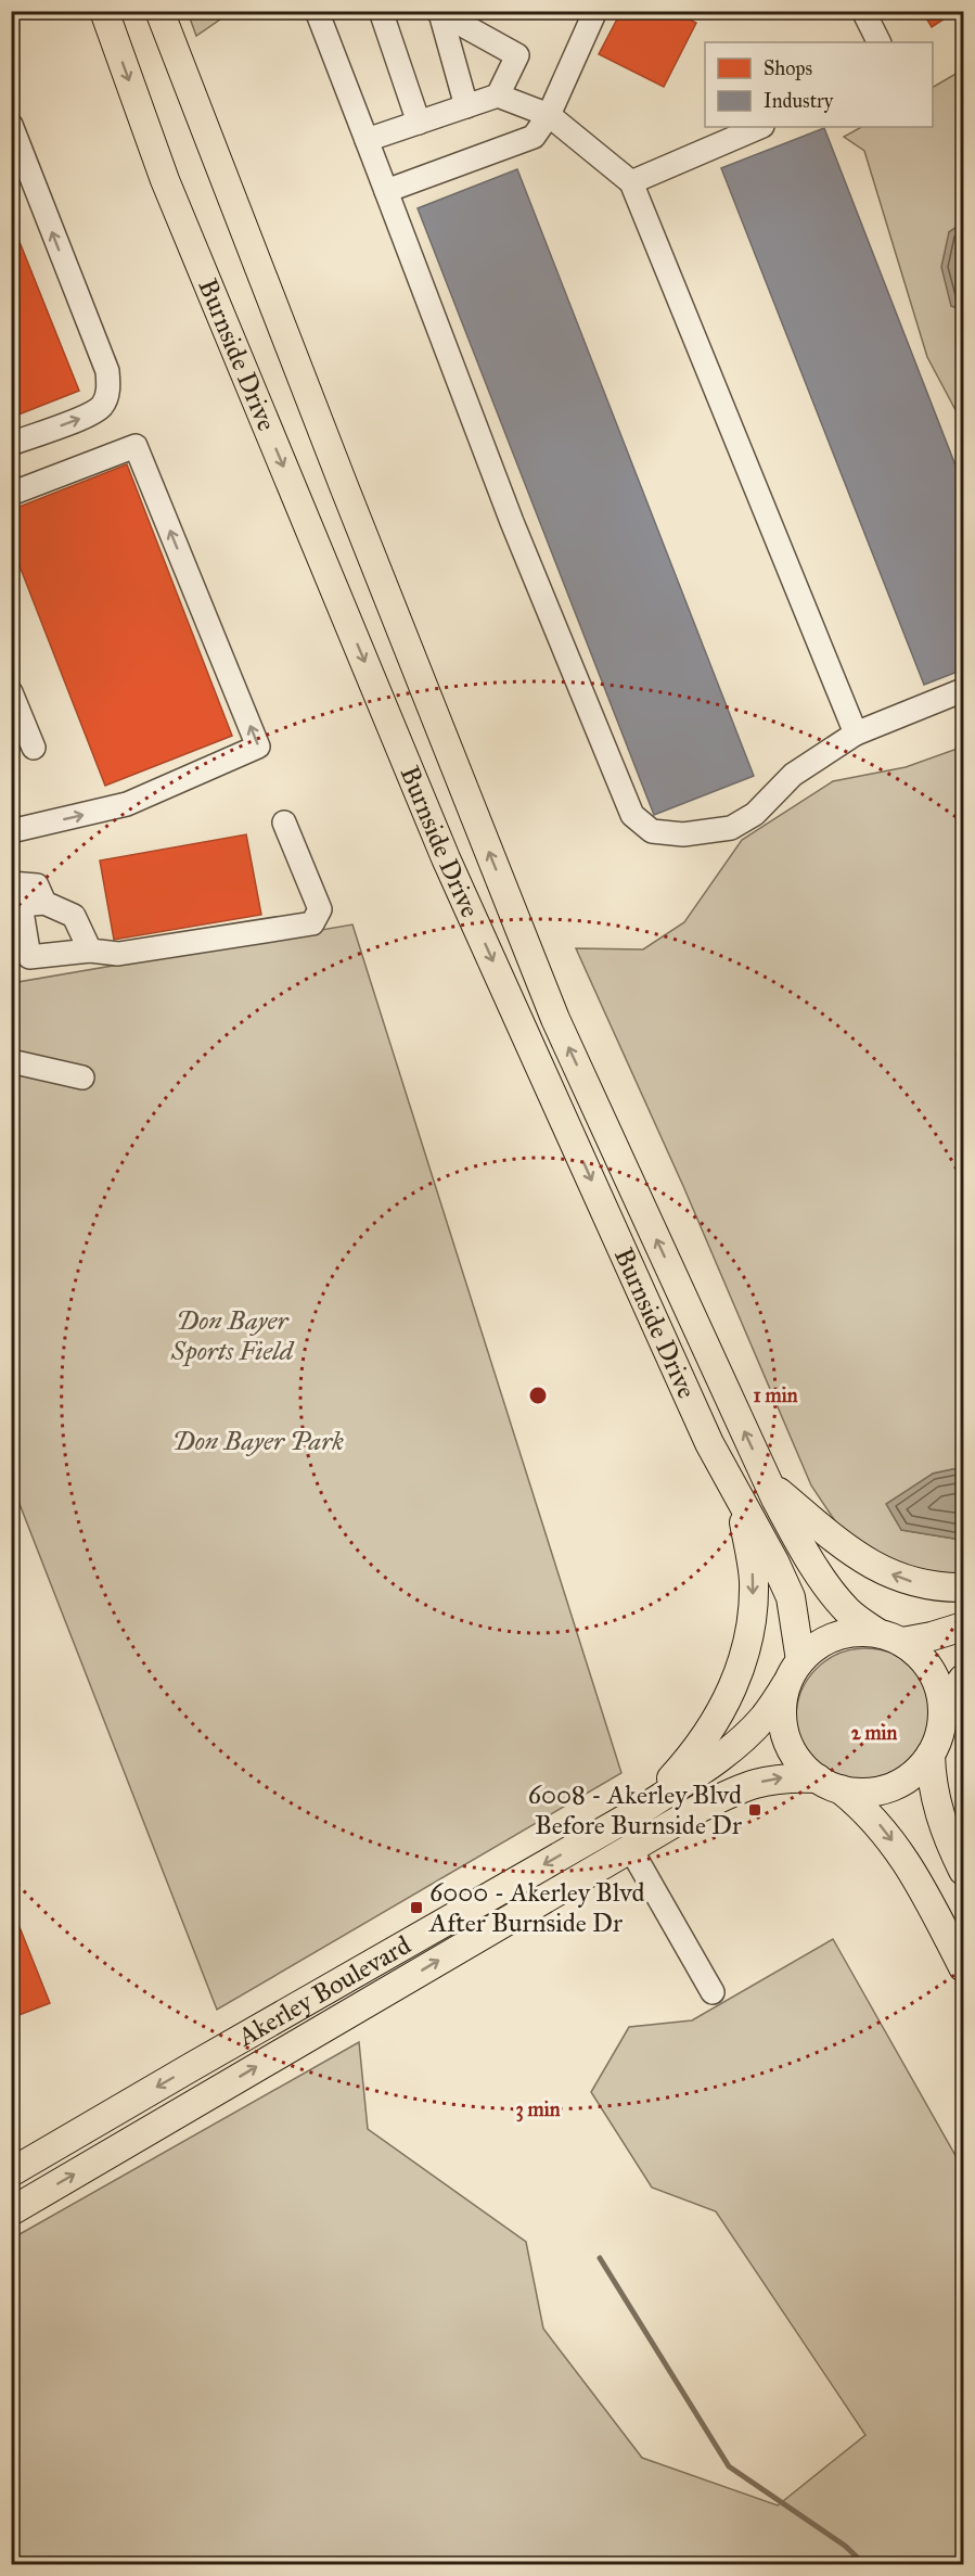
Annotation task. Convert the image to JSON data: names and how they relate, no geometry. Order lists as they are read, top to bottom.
{
  "streets": {
    "main road": ["Burnside Drive", "Akerley Boulevard"]
  },
  "crossings": [
    ["Burnside Drive", "Akerley Boulevard"]
  ],
  "parks": ["Don Bayer Sports Field", "Don Bayer Park"],
  "places": {
    "transit": ["6008 - Akerley Blvd Before Burnside Dr", "6000 - Akerley Blvd After Burnside Dr"]
  },
  "legend": ["Shops", "Industry"],
  "rings": ["1 min", "2 min", "3 min"]
}
